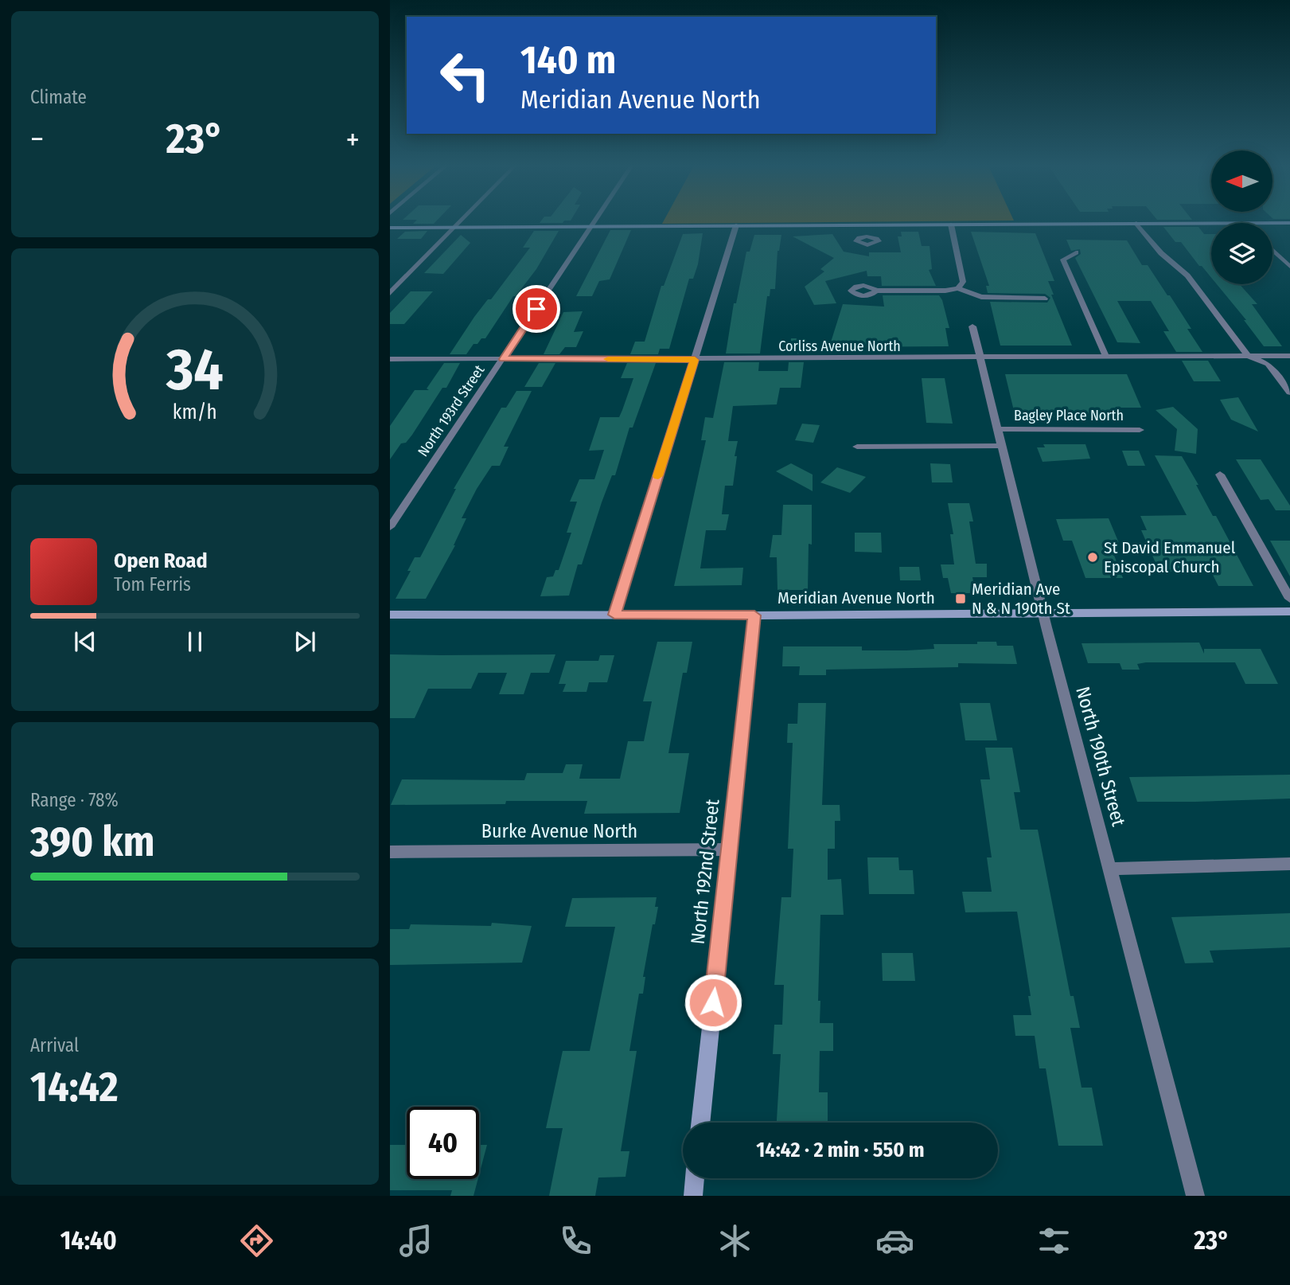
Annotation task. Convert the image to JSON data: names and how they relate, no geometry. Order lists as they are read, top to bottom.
{
  "streets": {
    "street": [
      "Corliss Avenue North",
      "North 193rd Street",
      "Bagley Place North",
      "Meridian Avenue North",
      "North 190th Street",
      "Burke Avenue North",
      "North 192nd Street"
    ]
  },
  "crossings": [
    ["Corliss Avenue North", "North 193rd Street"],
    ["Corliss Avenue North", "North 190th Street"],
    ["Bagley Place North", "North 190th Street"],
    ["Meridian Avenue North", "North 190th Street"],
    ["Meridian Avenue North", "North 192nd Street"],
    ["Burke Avenue North", "North 192nd Street"]
  ],
  "places": {
    "other": ["St David Emmanuel Episcopal Church"],
    "transit": ["Meridian Ave N & N 190th St"]
  },
  "north": "left",
  "page": {
    "tile": [
      "Climate",
      ["Range · 78%", "390 km"],
      ["Arrival", "14:42"]
    ],
    "turn": ["140 m", "Meridian Avenue North"],
    "heat": ["−", "23°", "+"],
    "song": ["Open Road", "Tom Ferris"],
    "limit": "40",
    "trip": "14:42 · 2 min · 550 m",
    "tabs": ["14:40", "23°"],
    "gauge": ["34", "km/h"]
  }
}
